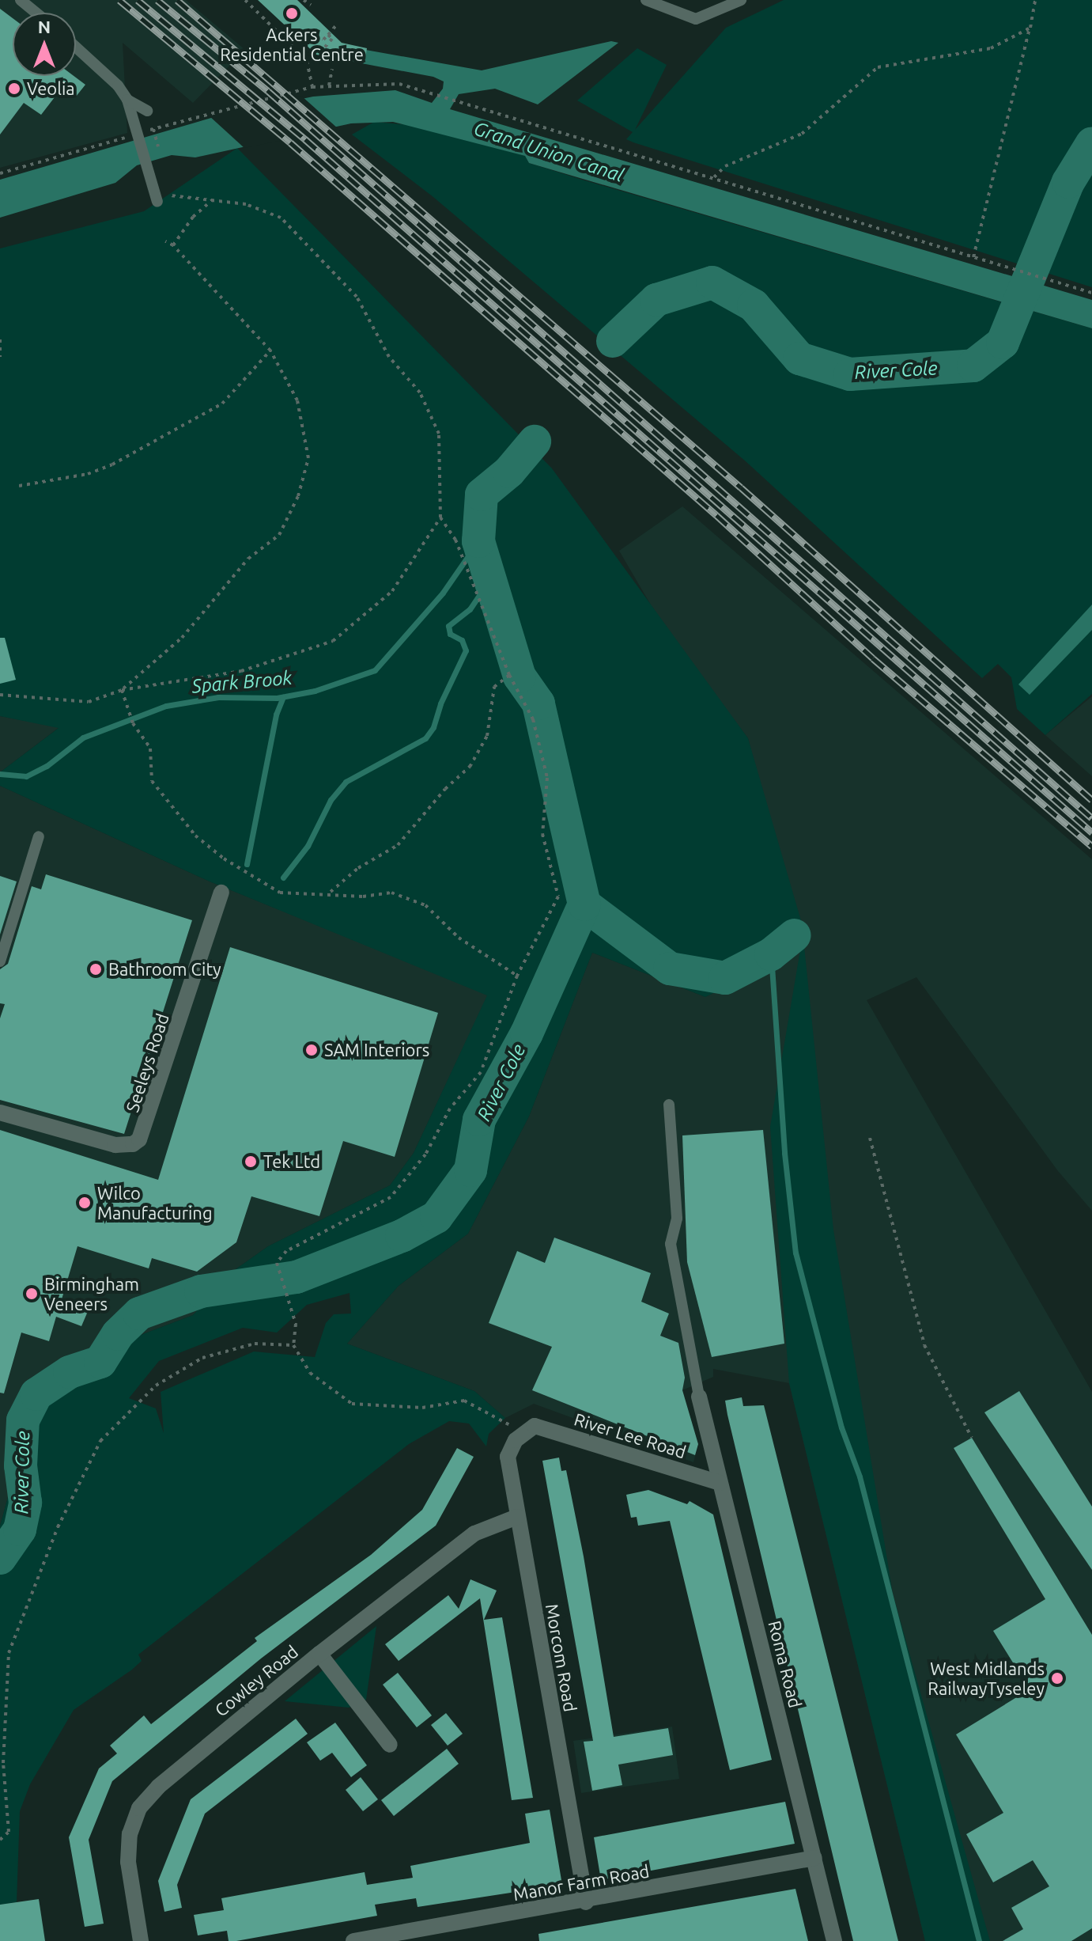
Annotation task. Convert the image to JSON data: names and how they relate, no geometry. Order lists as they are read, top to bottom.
{
  "streets": {
    "street": [
      "Seeleys Road",
      "River Lee Road",
      "Morcom Road",
      "Roma Road",
      "Cowley Road",
      "Manor Farm Road"
    ]
  },
  "crossings": [
    ["River Lee Road", "Morcom Road"],
    ["River Lee Road", "Roma Road"],
    ["Morcom Road", "Cowley Road"],
    ["Morcom Road", "Manor Farm Road"],
    ["Roma Road", "Manor Farm Road"]
  ],
  "water": ["Grand Union Canal", "River Cole", "Spark Brook"],
  "places": [
    "Ackers Residential Centre",
    "Veolia",
    "Bathroom City",
    "SAM Interiors",
    "Tek Ltd",
    "Wilco Manufacturing",
    "Birmingham Veneers",
    "West Midlands RailwayTyseley"
  ],
  "north": "top"
}
